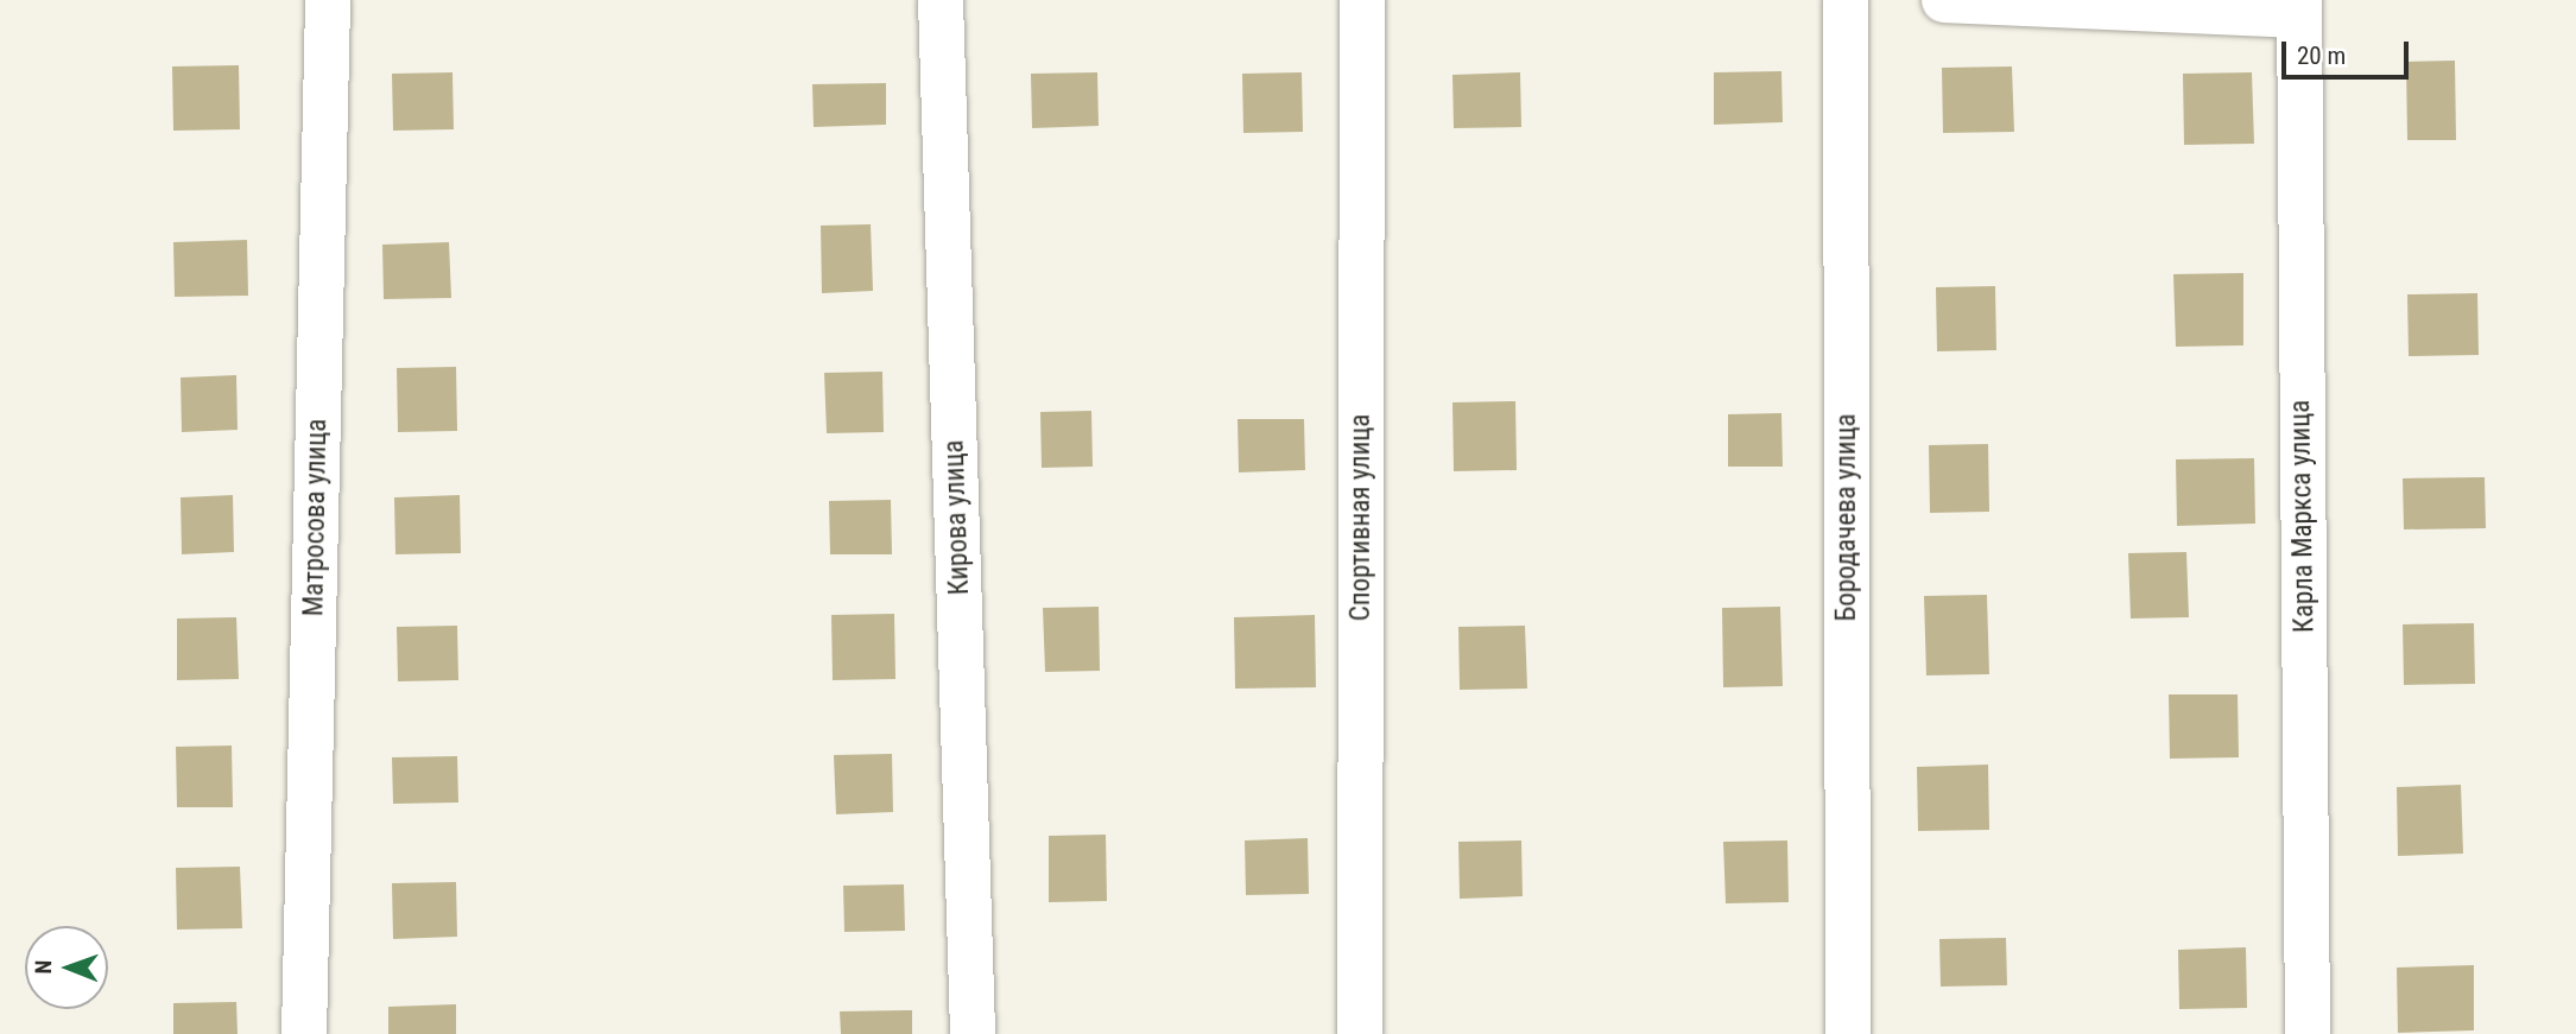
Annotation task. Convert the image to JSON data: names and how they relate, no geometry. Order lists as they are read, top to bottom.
{
  "streets": {
    "street": [
      "Карла Маркса улица",
      "Матросова улица",
      "Кирова улица",
      "Спортивная улица",
      "Бородачева улица"
    ]
  },
  "scale_bar": "20 m",
  "north": "left"
}
